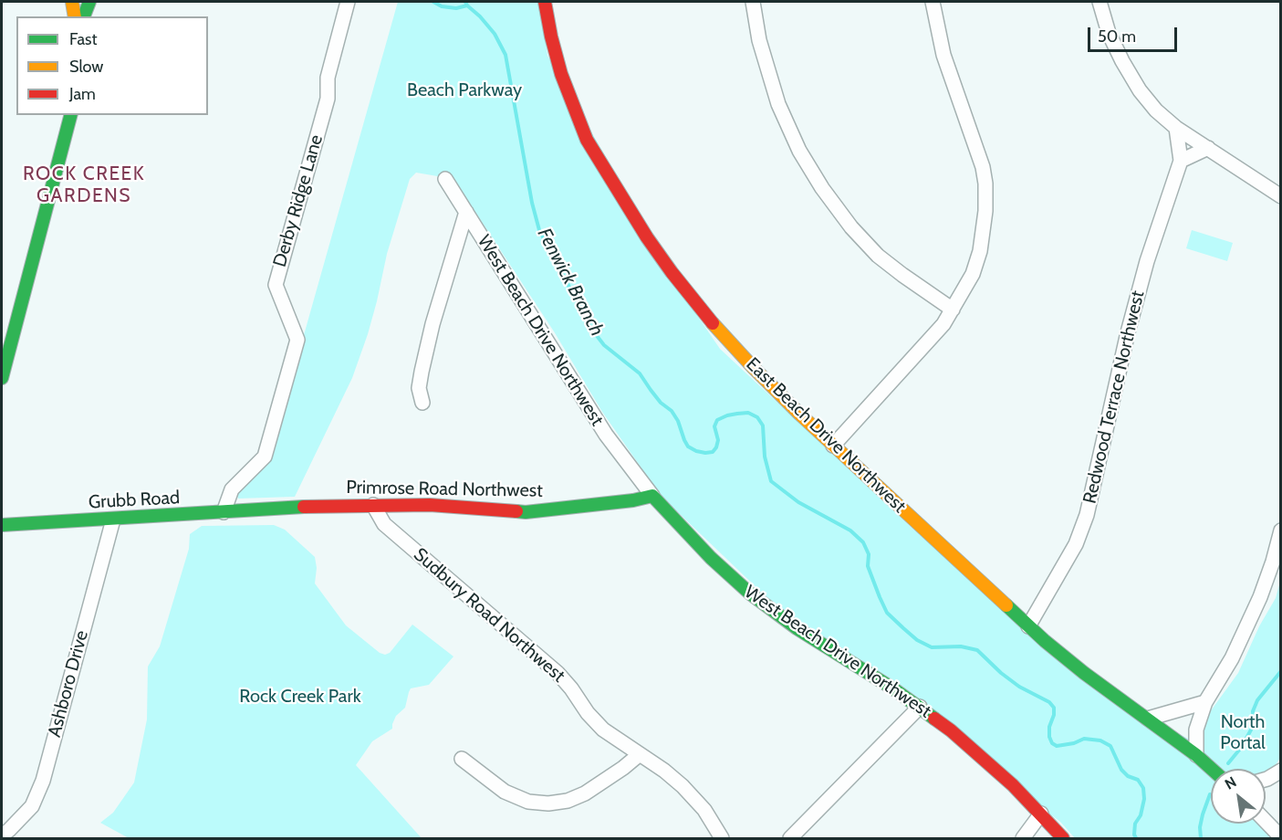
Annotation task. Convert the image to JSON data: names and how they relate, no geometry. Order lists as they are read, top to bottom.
{
  "streets": {
    "street": [
      "Derby Ridge Lane",
      "West Beach Drive Northwest",
      "Redwood Terrace Northwest",
      "East Beach Drive Northwest",
      "Primrose Road Northwest",
      "Grubb Road",
      "Sudbury Road Northwest",
      "Ashboro Drive"
    ]
  },
  "crossings": [
    ["Derby Ridge Lane", "Grubb Road"],
    ["West Beach Drive Northwest", "Primrose Road Northwest"],
    ["Redwood Terrace Northwest", "East Beach Drive Northwest"],
    ["Primrose Road Northwest", "Grubb Road"],
    ["Primrose Road Northwest", "Sudbury Road Northwest"],
    ["Grubb Road", "Ashboro Drive"]
  ],
  "districts": ["ROCK CREEK GARDENS"],
  "water": ["Fenwick Branch"],
  "parks": ["Beach Parkway", "Rock Creek Park", "North Portal"],
  "legend": ["Fast", "Slow", "Jam"],
  "scale_bar": "50 m",
  "north": "top left"
}
